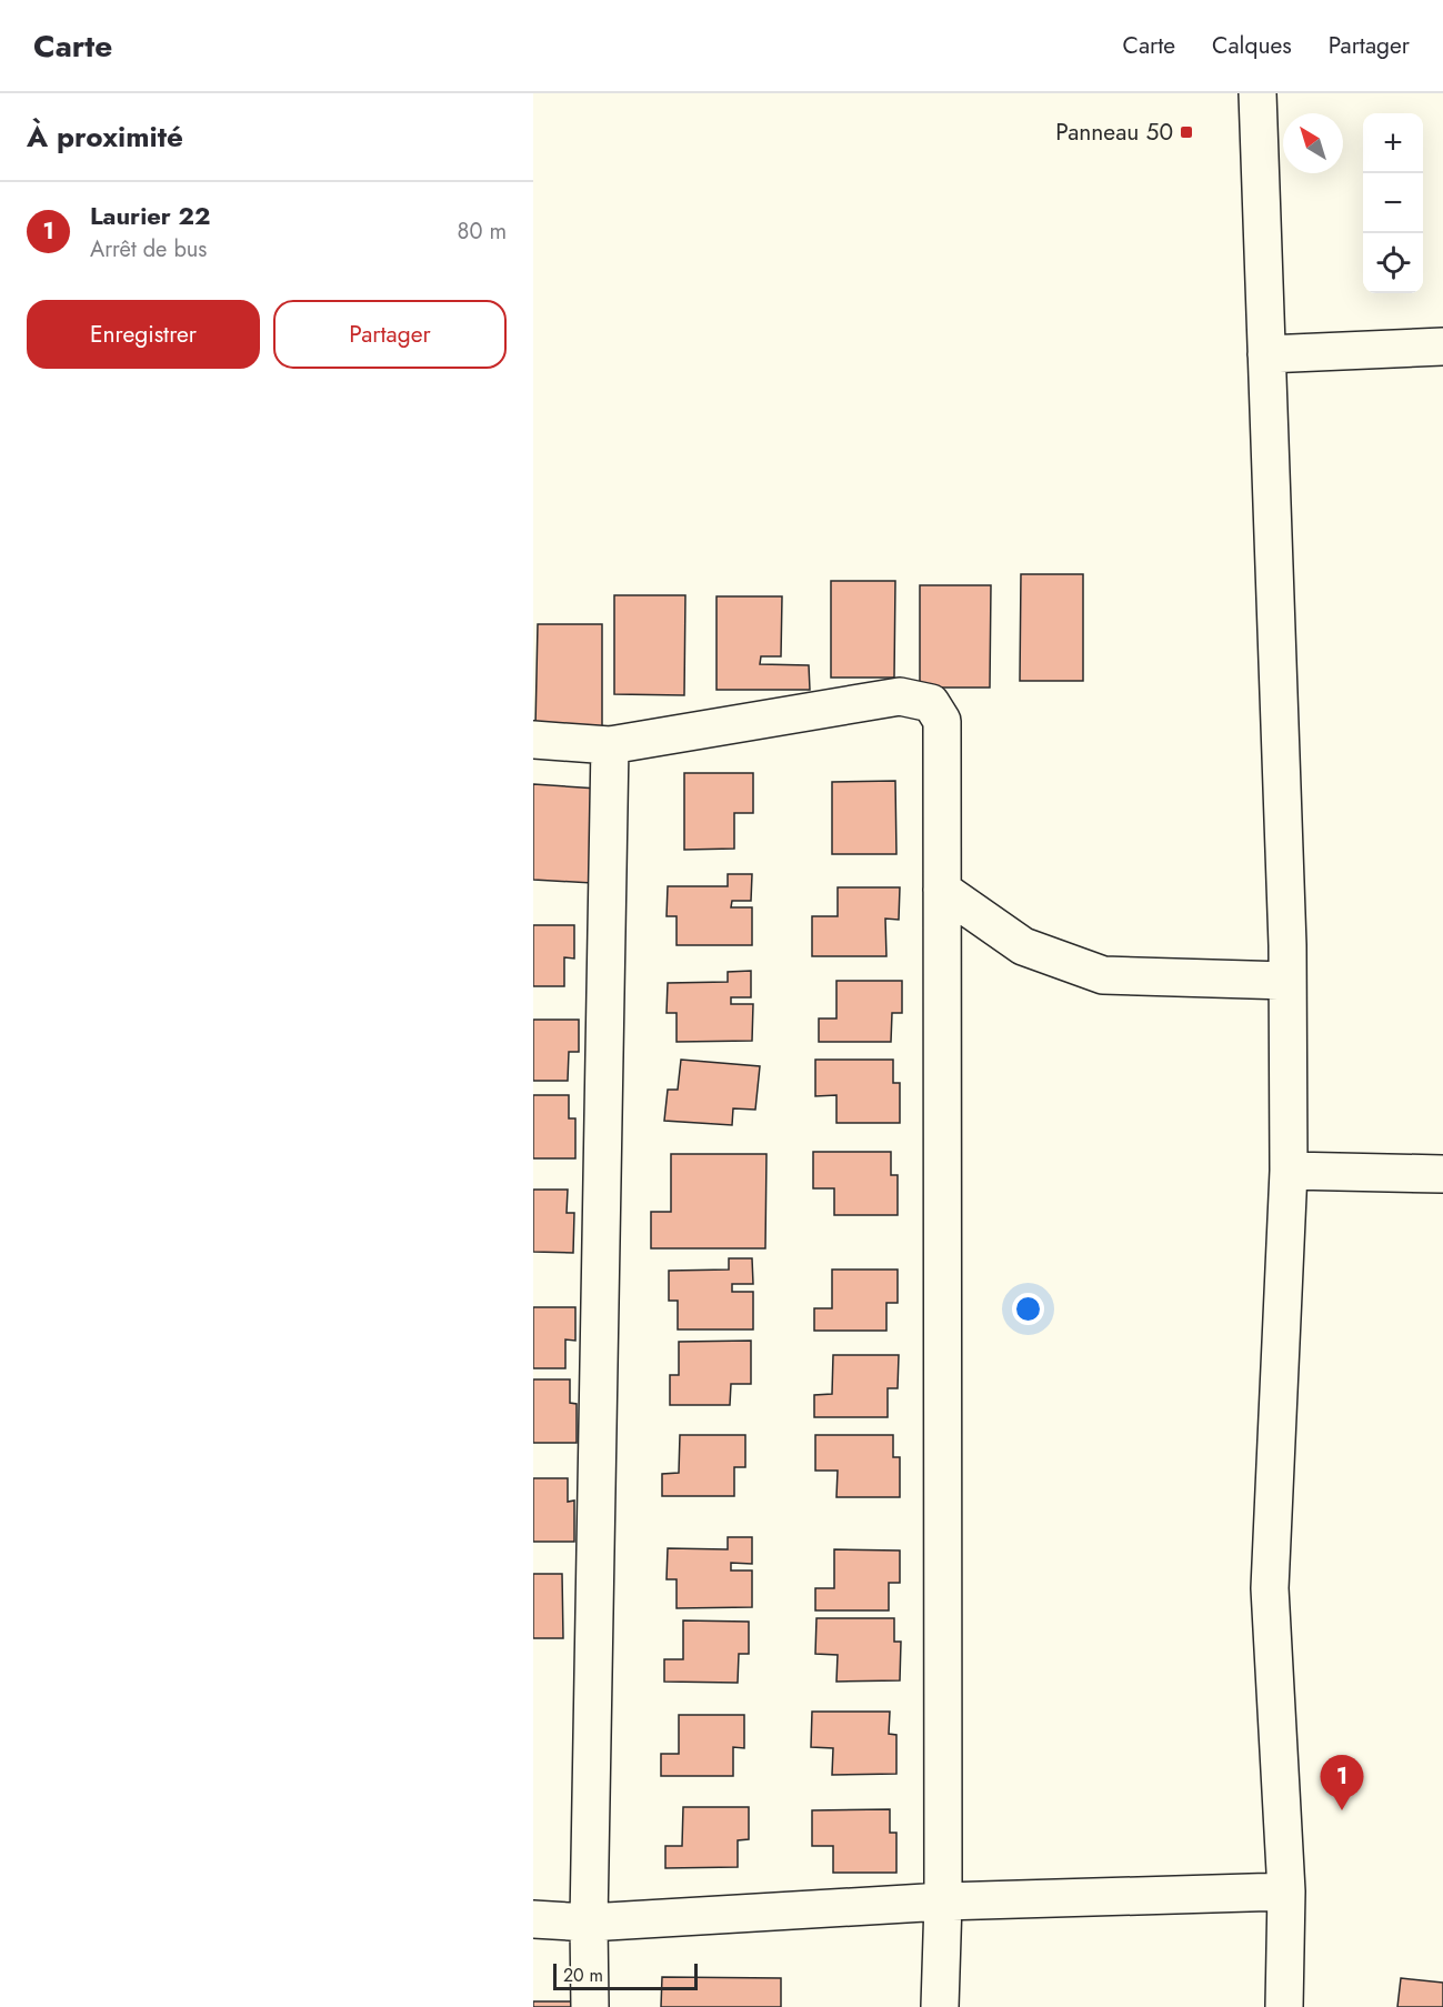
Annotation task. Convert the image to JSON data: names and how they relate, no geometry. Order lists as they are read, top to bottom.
{
  "places": {
    "transit": ["Panneau 50"]
  },
  "scale_bar": "20 m",
  "north": "top left",
  "page": {
    "header": "Carte",
    "nav": ["Carte", "Calques", "Partager"],
    "heading": "À proximité",
    "map_buttons": ["+", "−"],
    "list": [
      {
        "mark": "1",
        "name": "Laurier 22",
        "note": "Arrêt de bus",
        "value": "80 m"
      }
    ],
    "buttons": ["Enregistrer", "Partager"],
    "pins": "1",
    "scale": "20 m"
  }
}
